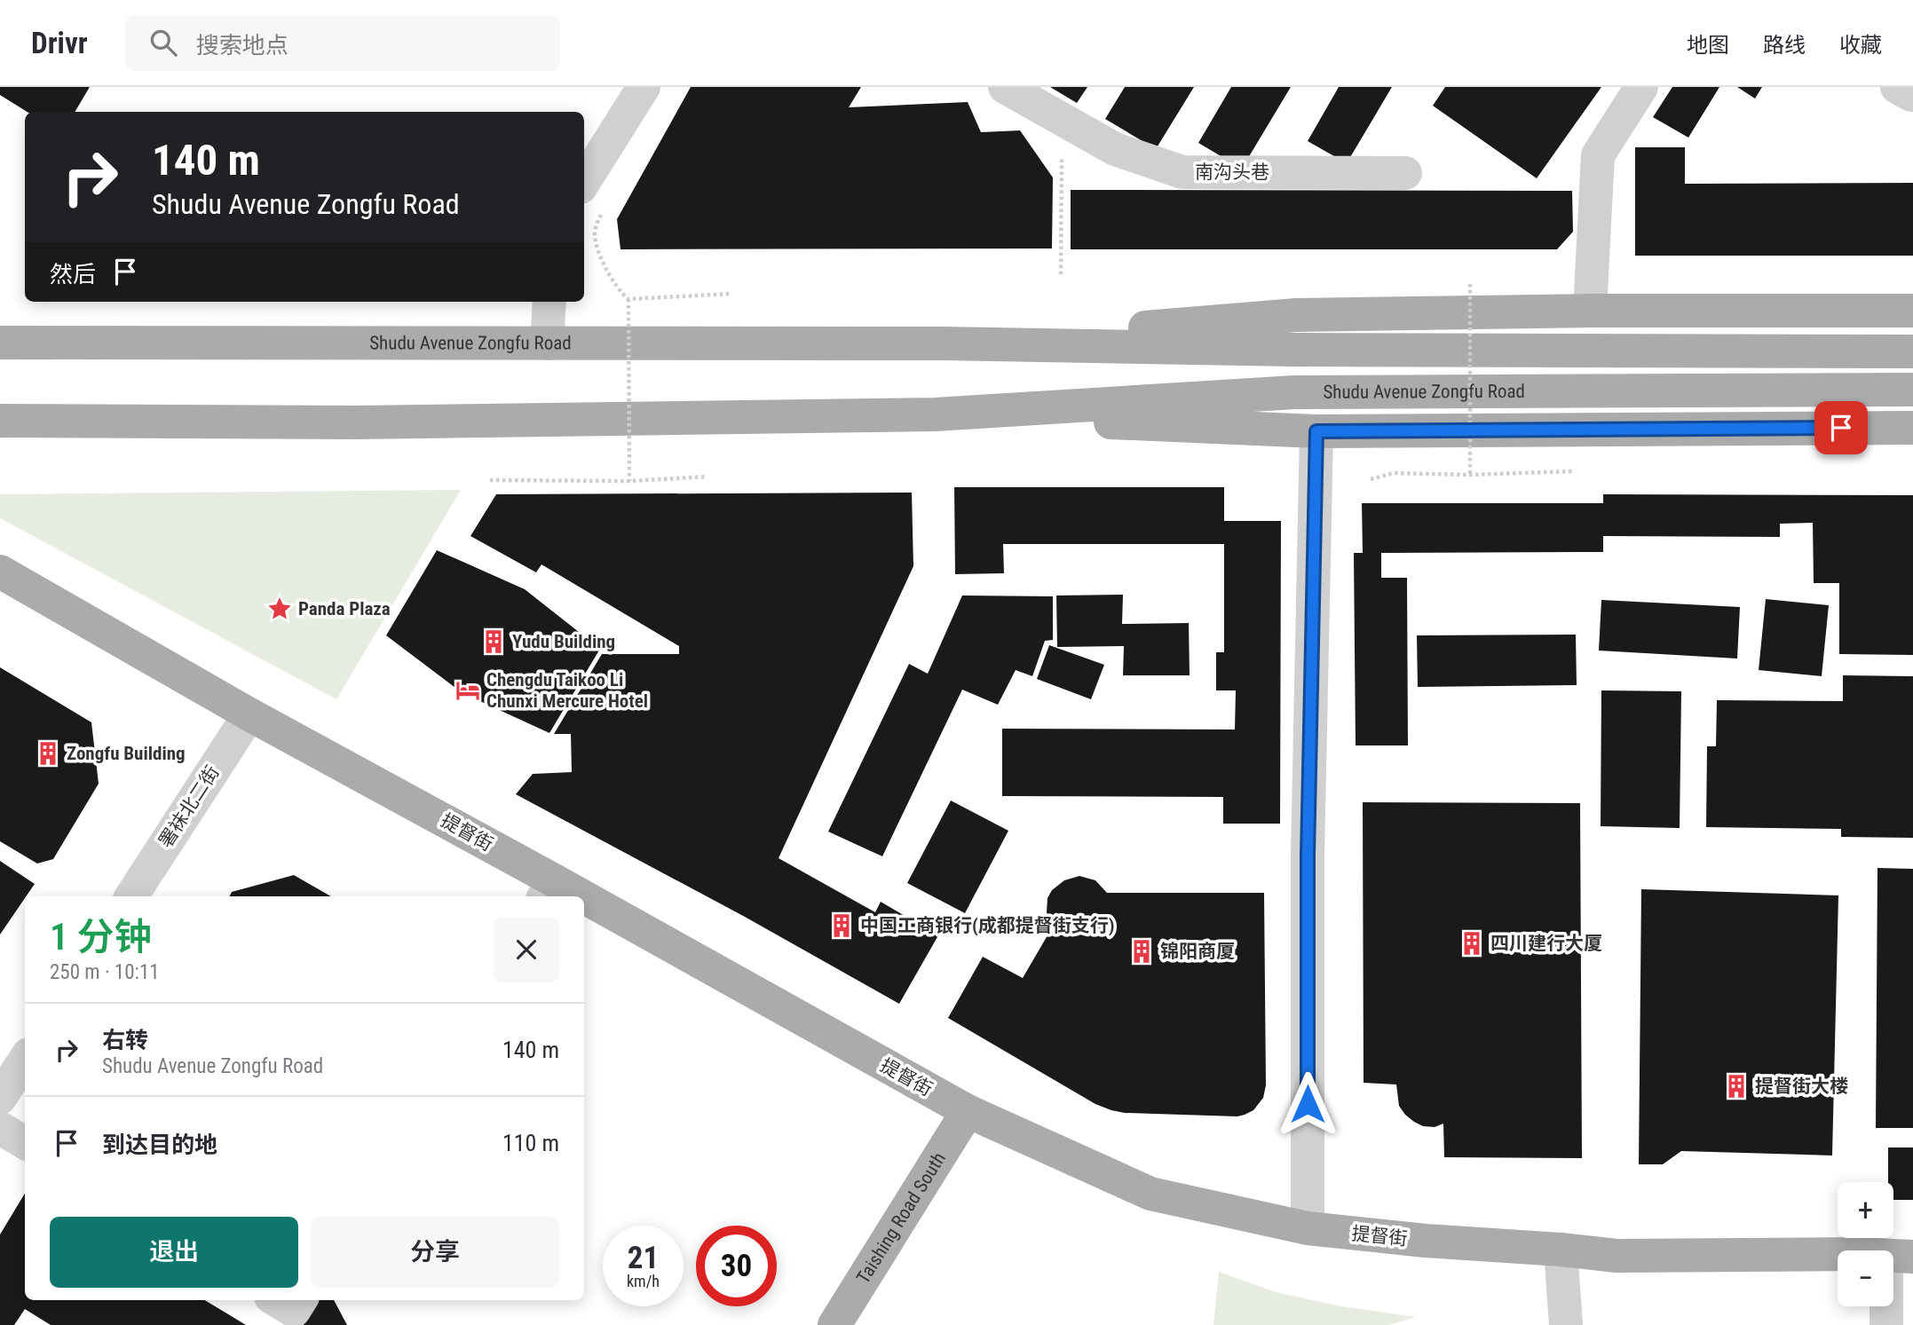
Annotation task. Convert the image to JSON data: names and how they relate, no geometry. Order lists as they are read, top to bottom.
{
  "streets": {
    "main road": ["Shudu Avenue Zongfu Road", "提督街", "Taishing Road South"],
    "street": ["南沟头巷", "署袜北二街"]
  },
  "crossings": [
    ["署袜北二街", "提督街"],
    ["提督街", "Taishing Road South"]
  ],
  "places": {
    "place": ["Panda Plaza"],
    "building": [
      "Yudu Building",
      "Zongfu Building",
      "中国工商银行(成都提督街支行)",
      "四川建行大厦",
      "锦阳商厦",
      "提督街大楼"
    ],
    "hotel": ["Chengdu Taikoo Li Chunxi Mercure Hotel"]
  },
  "page": {
    "header": "Drivr",
    "search": "搜索地点",
    "nav": ["地图", "路线", "收藏"],
    "turn": ["140 m", "Shudu Avenue Zongfu Road"],
    "then": "然后",
    "heading": ["1 分钟", "250 m · 10:11"],
    "list": [
      {
        "name": "右转",
        "note": "Shudu Avenue Zongfu Road",
        "value": "140 m"
      },
      {
        "name": "到达目的地",
        "value": "110 m"
      }
    ],
    "map_buttons": ["+", "−"],
    "buttons": ["退出", "分享"],
    "speed": "21 km/h",
    "limit": "30"
  }
}
